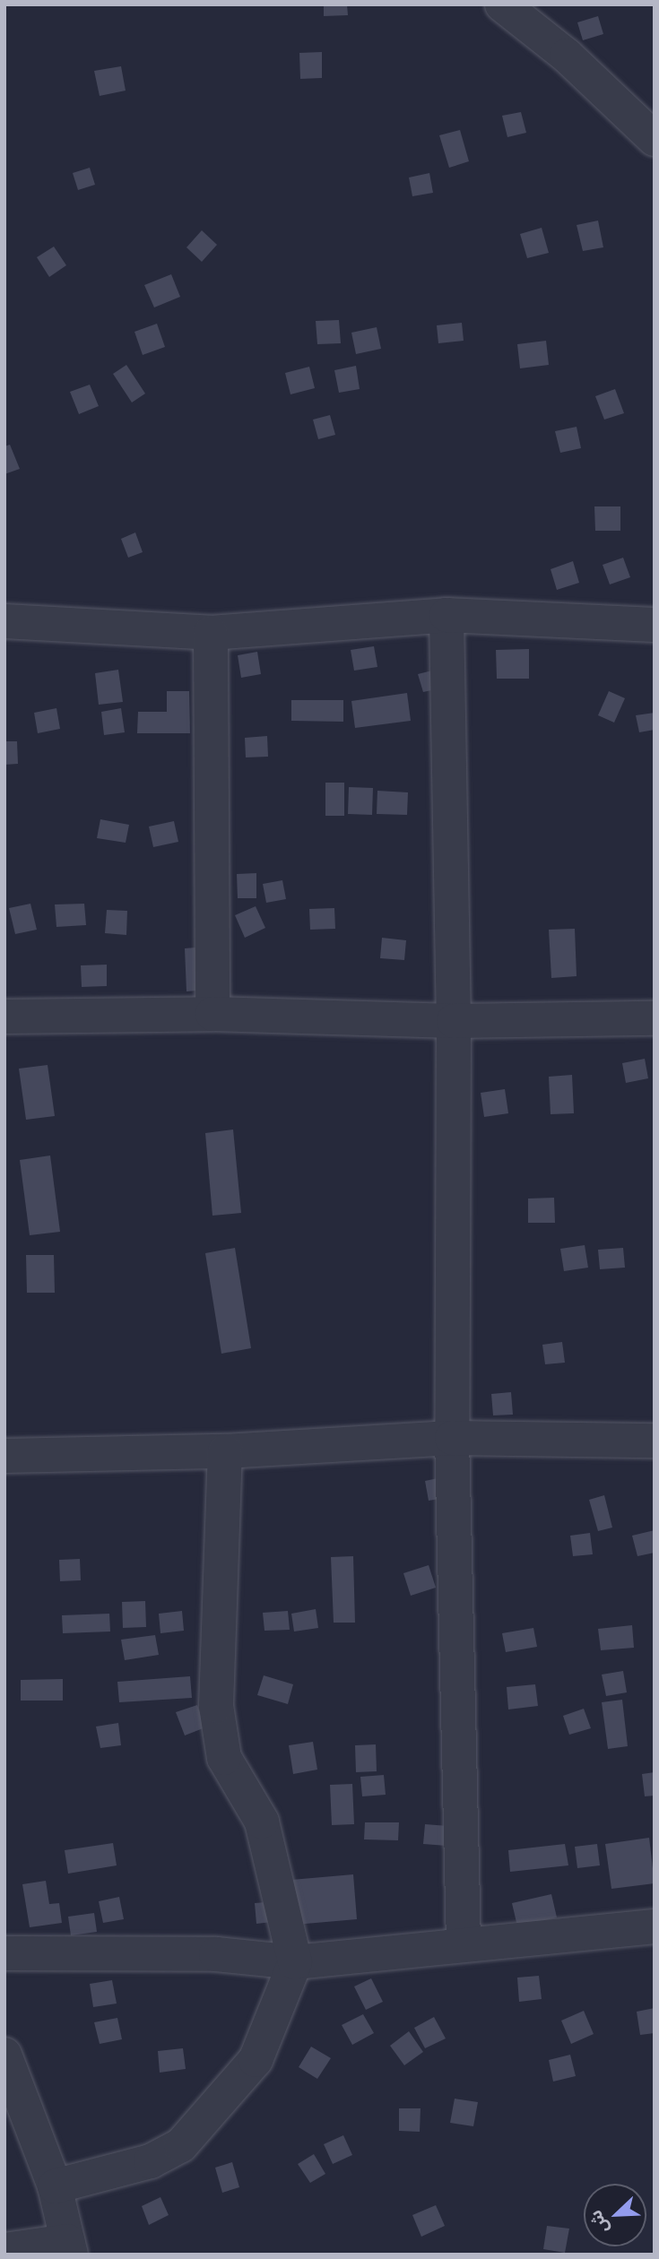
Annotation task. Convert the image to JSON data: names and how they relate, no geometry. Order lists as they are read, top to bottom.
{
  "north": "bottom left"
}
